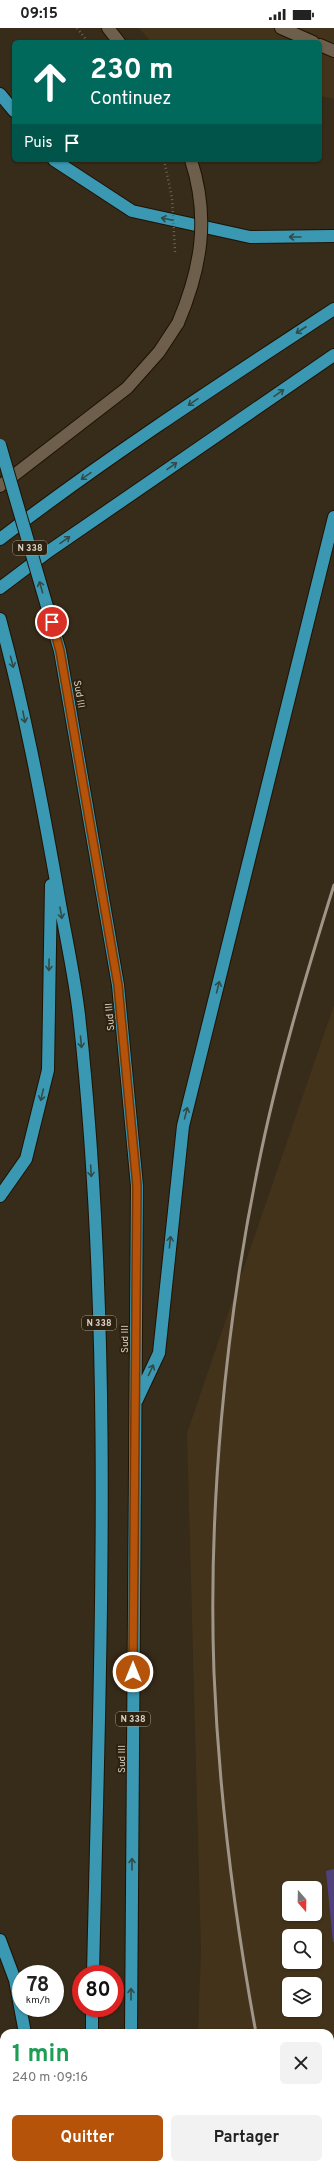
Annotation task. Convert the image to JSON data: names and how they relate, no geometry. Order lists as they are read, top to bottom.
{
  "streets": {
    "highway": ["N 338", "Sud III"]
  },
  "north": "bottom",
  "page": {
    "status": "09:15",
    "turn": ["230 m", "Continuez"],
    "then": "Puis",
    "speed": "78 km/h",
    "limit": "80",
    "heading": ["1 min", "240 m · 09:16"],
    "buttons": ["Quitter", "Partager"]
  }
}
